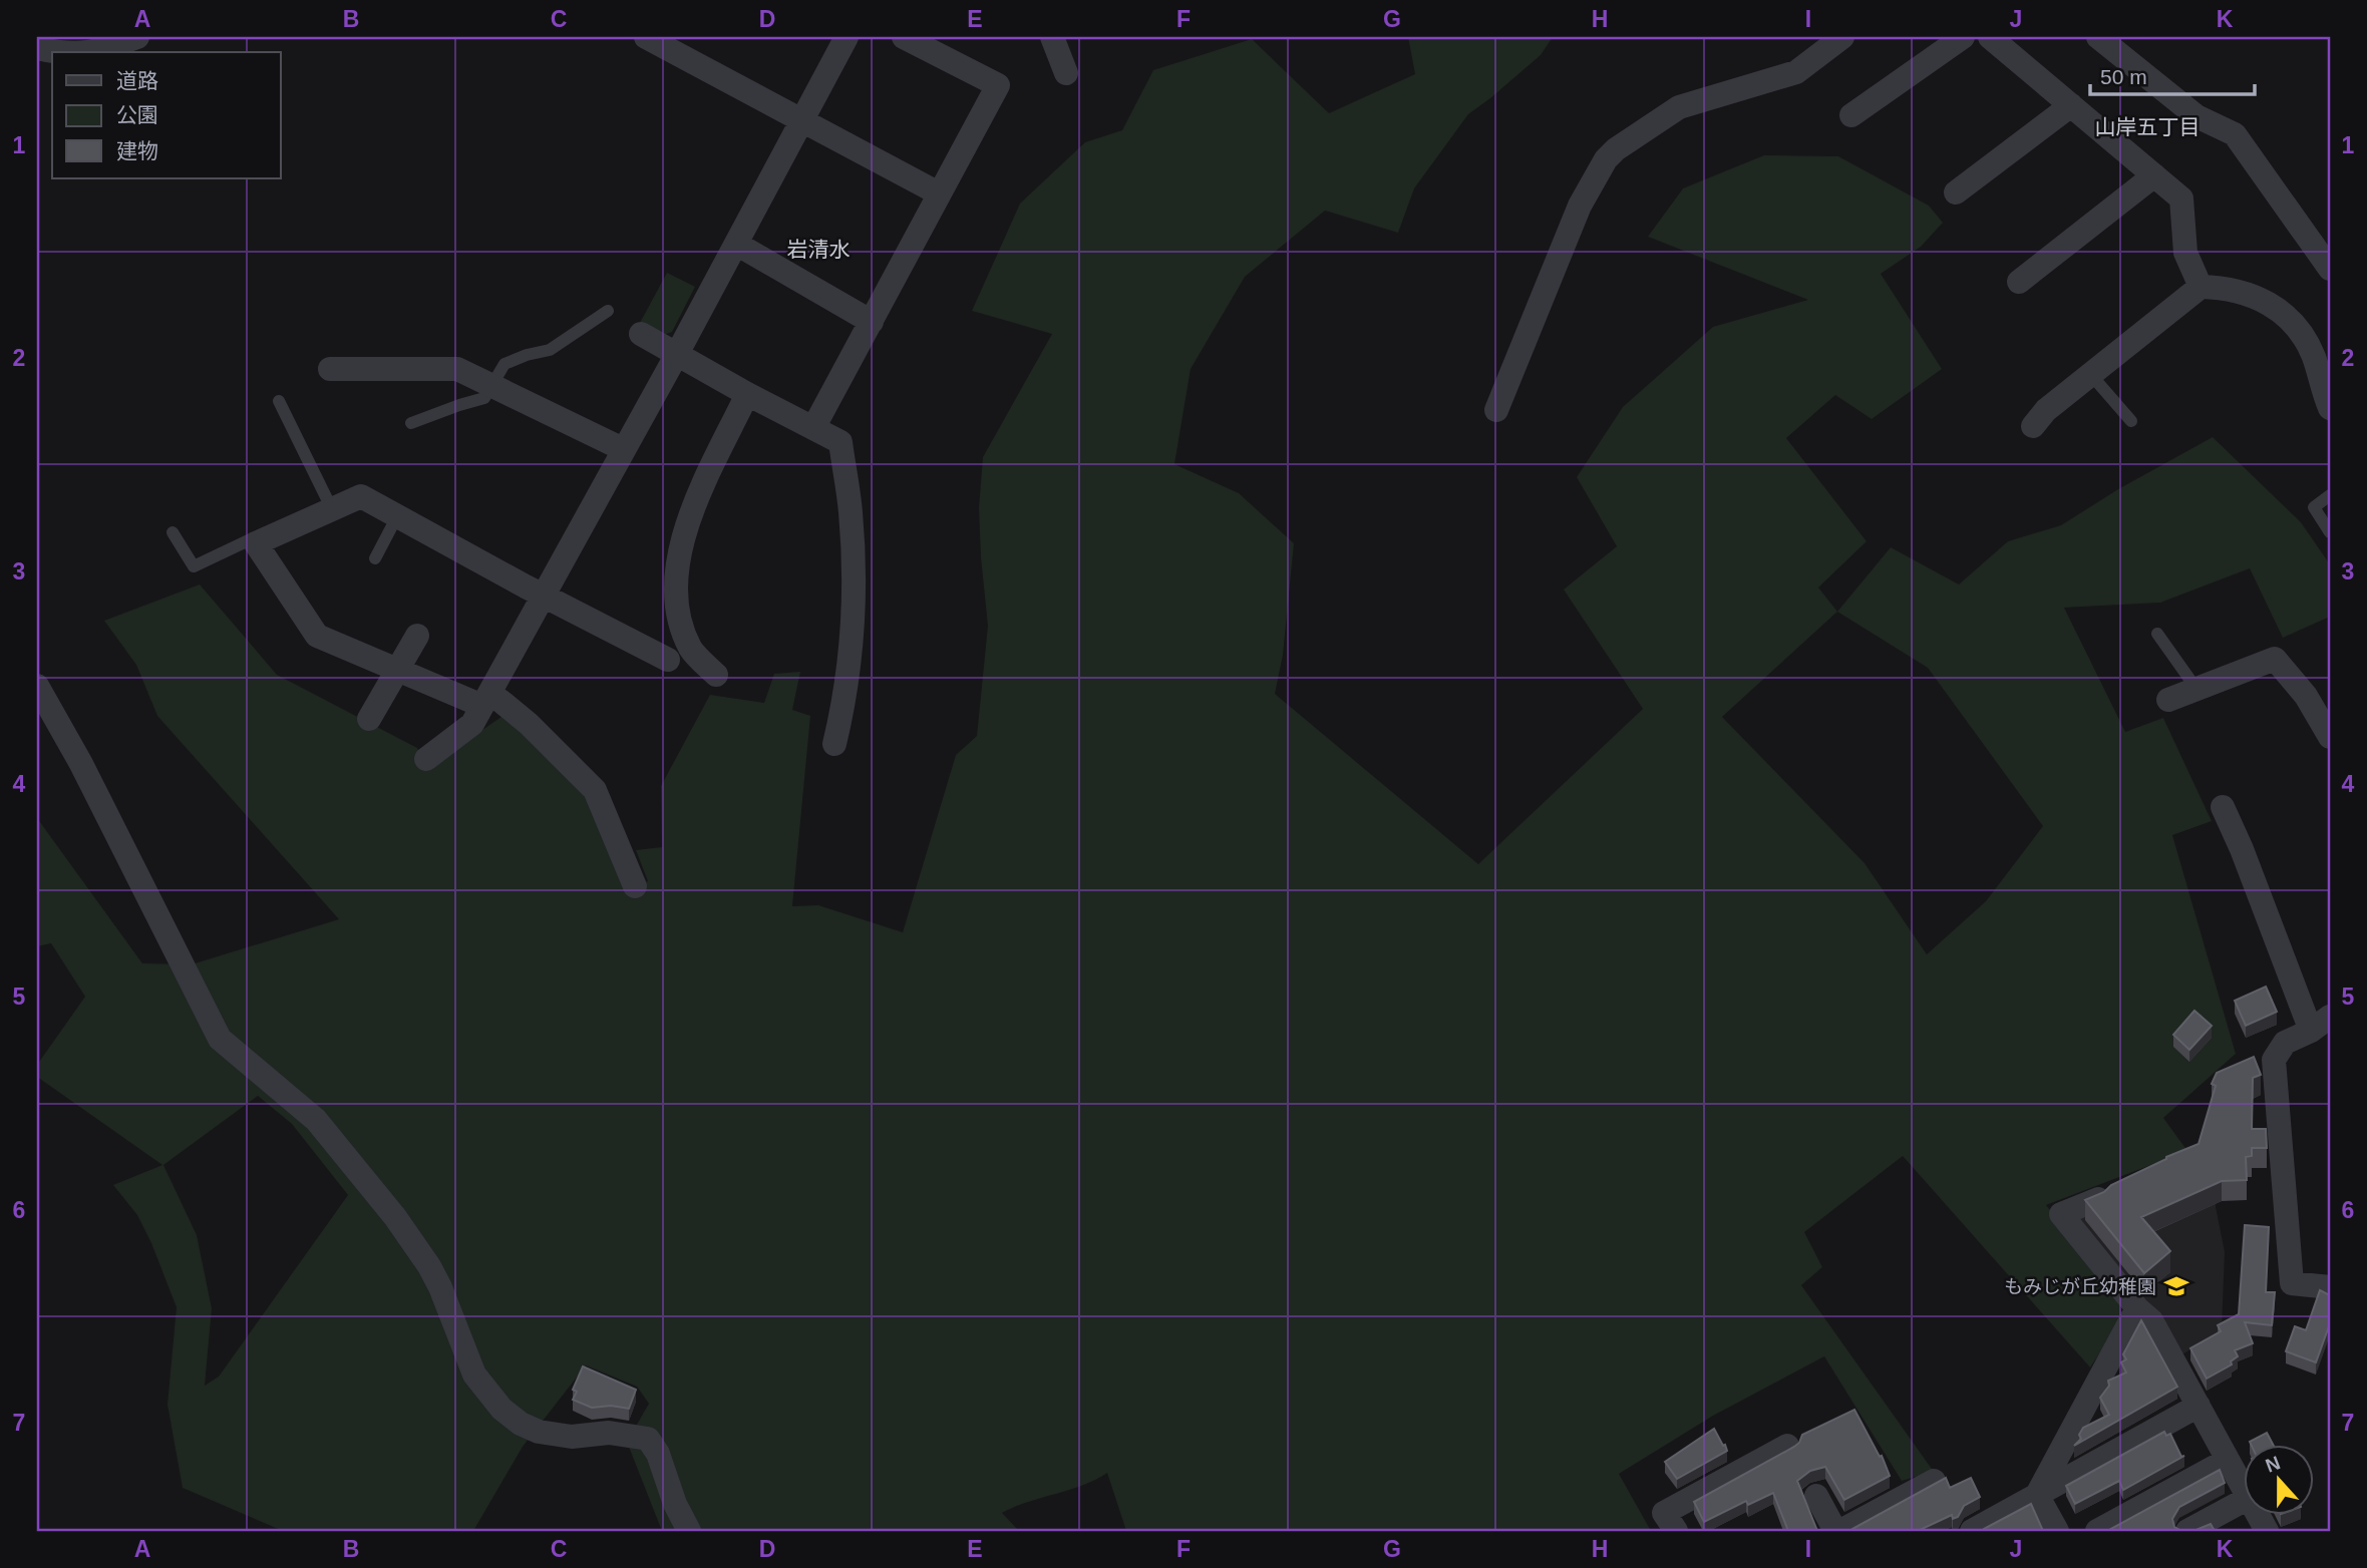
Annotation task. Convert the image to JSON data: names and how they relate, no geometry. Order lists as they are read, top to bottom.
{
  "districts": ["山岸五丁目", "岩清水"],
  "places": {
    "school or university": ["もみじが丘幼稚園"]
  },
  "legend": ["道路", "公園", "建物"],
  "scale_bar": "50 m",
  "north": "top",
  "grid": {
    "columns": [
      "A",
      "B",
      "C",
      "D",
      "E",
      "F",
      "G",
      "H",
      "I",
      "J",
      "K"
    ],
    "rows": [
      "1",
      "2",
      "3",
      "4",
      "5",
      "6",
      "7"
    ]
  }
}
